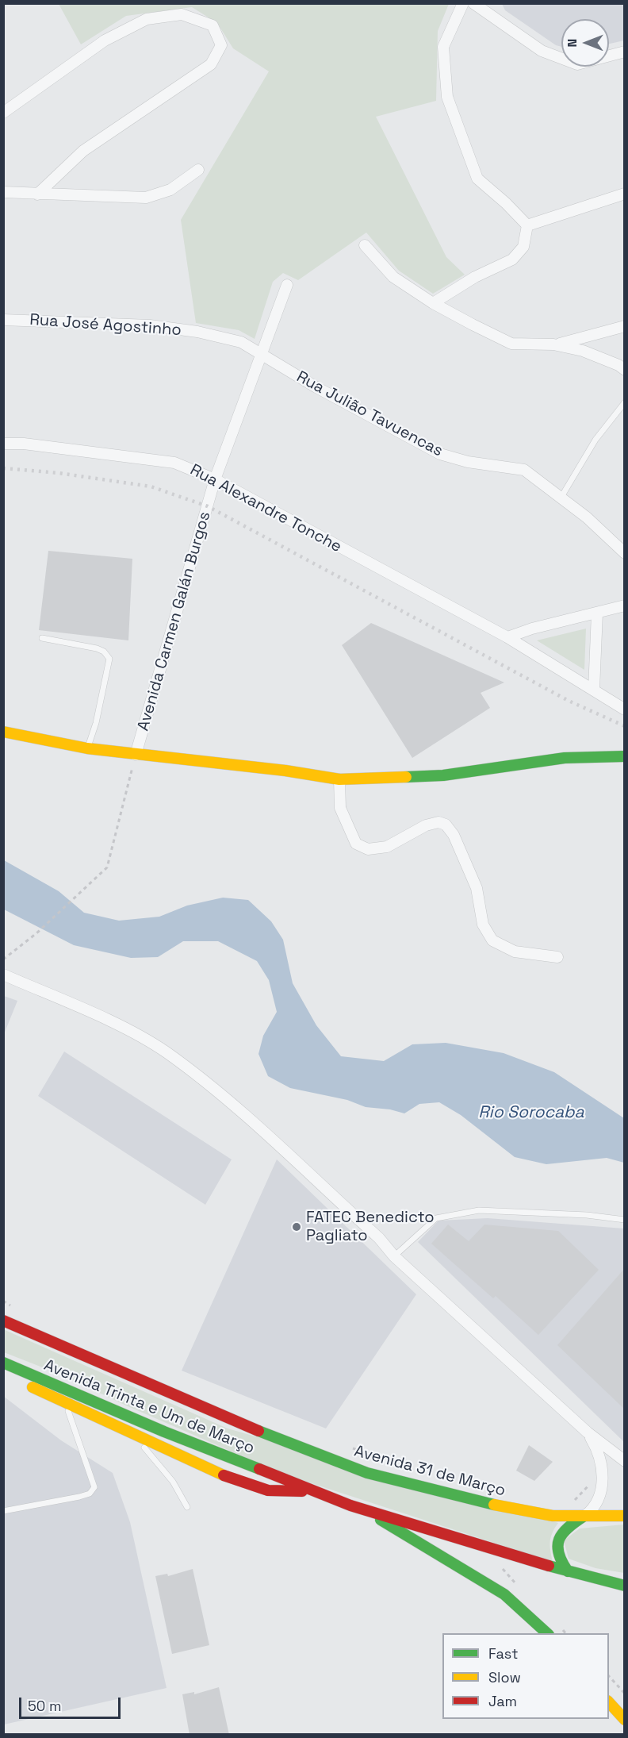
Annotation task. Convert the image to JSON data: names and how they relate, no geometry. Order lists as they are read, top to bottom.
{
  "streets": {
    "main road": ["Avenida Trinta e Um de Março", "Avenida 31 de Março"],
    "street": [
      "Rua José Agostinho",
      "Rua Julião Tavuencas",
      "Rua Alexandre Tonche",
      "Avenida Carmen Galán Burgos"
    ]
  },
  "crossings": [
    ["Rua José Agostinho", "Rua Julião Tavuencas"],
    ["Rua José Agostinho", "Avenida Carmen Galán Burgos"],
    ["Rua Julião Tavuencas", "Avenida Carmen Galán Burgos"],
    ["Rua Alexandre Tonche", "Avenida Carmen Galán Burgos"],
    ["Avenida Trinta e Um de Março", "Avenida 31 de Março"]
  ],
  "water": ["Rio Sorocaba"],
  "places": ["FATEC Benedicto Pagliato"],
  "legend": ["Fast", "Slow", "Jam"],
  "scale_bar": "50 m",
  "north": "left"
}
